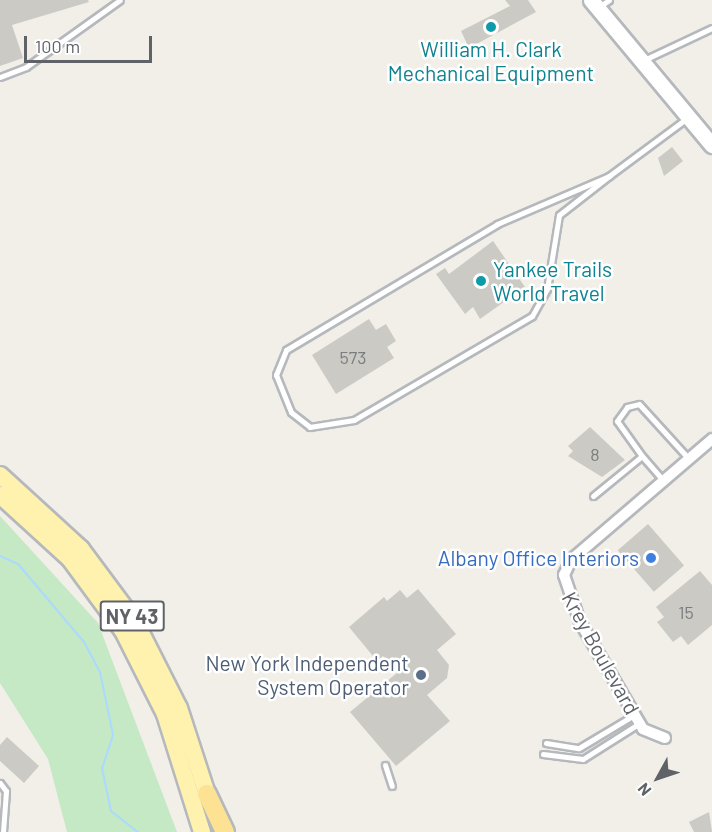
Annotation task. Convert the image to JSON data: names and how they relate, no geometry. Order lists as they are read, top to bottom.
{
  "streets": {
    "main road": ["NY 43"],
    "street": ["Krey Boulevard"]
  },
  "places": [
    "William H. Clark Mechanical Equipment",
    "Yankee Trails World Travel",
    "Albany Office Interiors",
    "New York Independent System Operator"
  ],
  "house_numbers": ["573", "8", "15"],
  "scale_bar": "100 m",
  "north": "bottom left"
}
